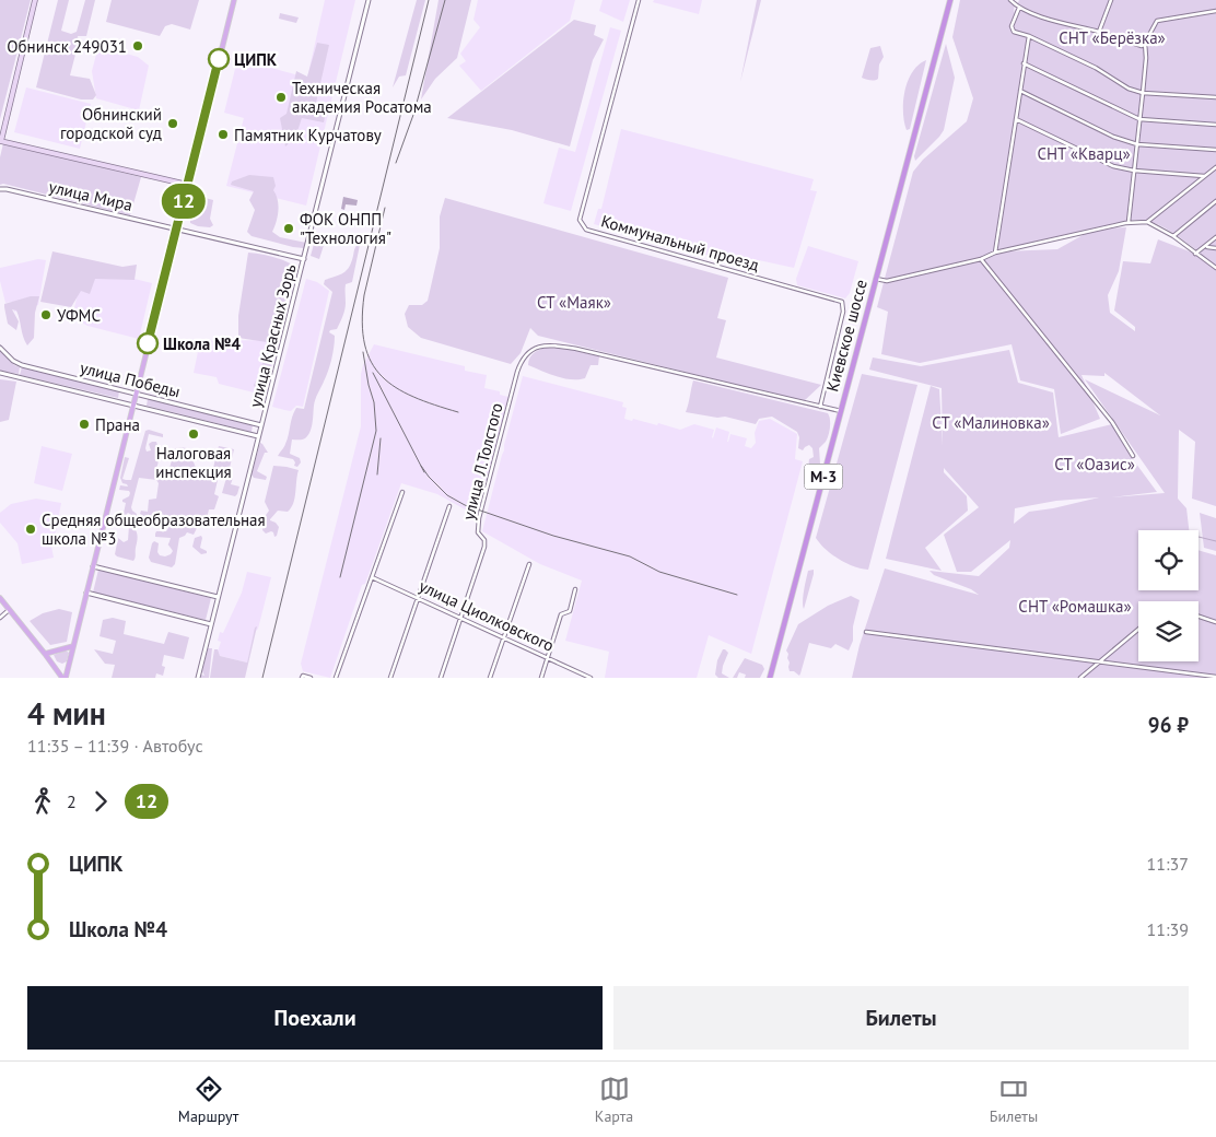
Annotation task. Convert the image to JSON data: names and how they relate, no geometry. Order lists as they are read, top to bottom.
{
  "streets": {
    "highway": ["Киевское шоссе", "М-3"],
    "main road": ["улица Мира"],
    "street": [
      "Коммунальный проезд",
      "улица Красных Зорь",
      "улица Победы",
      "улица Л.Толстого",
      "улица Циолковского"
    ]
  },
  "crossings": [
    ["улица Мира", "улица Красных Зорь"],
    ["Коммунальный проезд", "улица Л.Толстого"],
    ["улица Красных Зорь", "улица Победы"],
    ["улица Л.Толстого", "улица Циолковского"]
  ],
  "parks": [
    "СНТ «Берёзка»",
    "СНТ «Кварц»",
    "СТ «Маяк»",
    "СТ «Малиновка»",
    "СТ «Оазис»",
    "СНТ «Ромашка»"
  ],
  "places": [
    "Обнинск 249031",
    "ЦИПК",
    "Техническая академия Росатома",
    "Обнинский городской суд",
    "Памятник Курчатову",
    "ФОК ОНПП \"Технология\"",
    "УФМС",
    "Школа №4",
    "Прана",
    "Налоговая инспекция",
    "Средняя общеобразовательная школа №3"
  ],
  "lines": ["bus line 12"],
  "page": {
    "on_map": "12",
    "heading": ["4 мин", "11:35 – 11:39 · Автобус", "96 ₽"],
    "legs": ["2", "12"],
    "list": [
      {
        "name": "ЦИПК",
        "value": "11:37"
      },
      {
        "name": "Школа №4",
        "value": "11:39"
      }
    ],
    "buttons": ["Поехали", "Билеты"],
    "tabs": ["Маршрут", "Карта", "Билеты"]
  }
}
